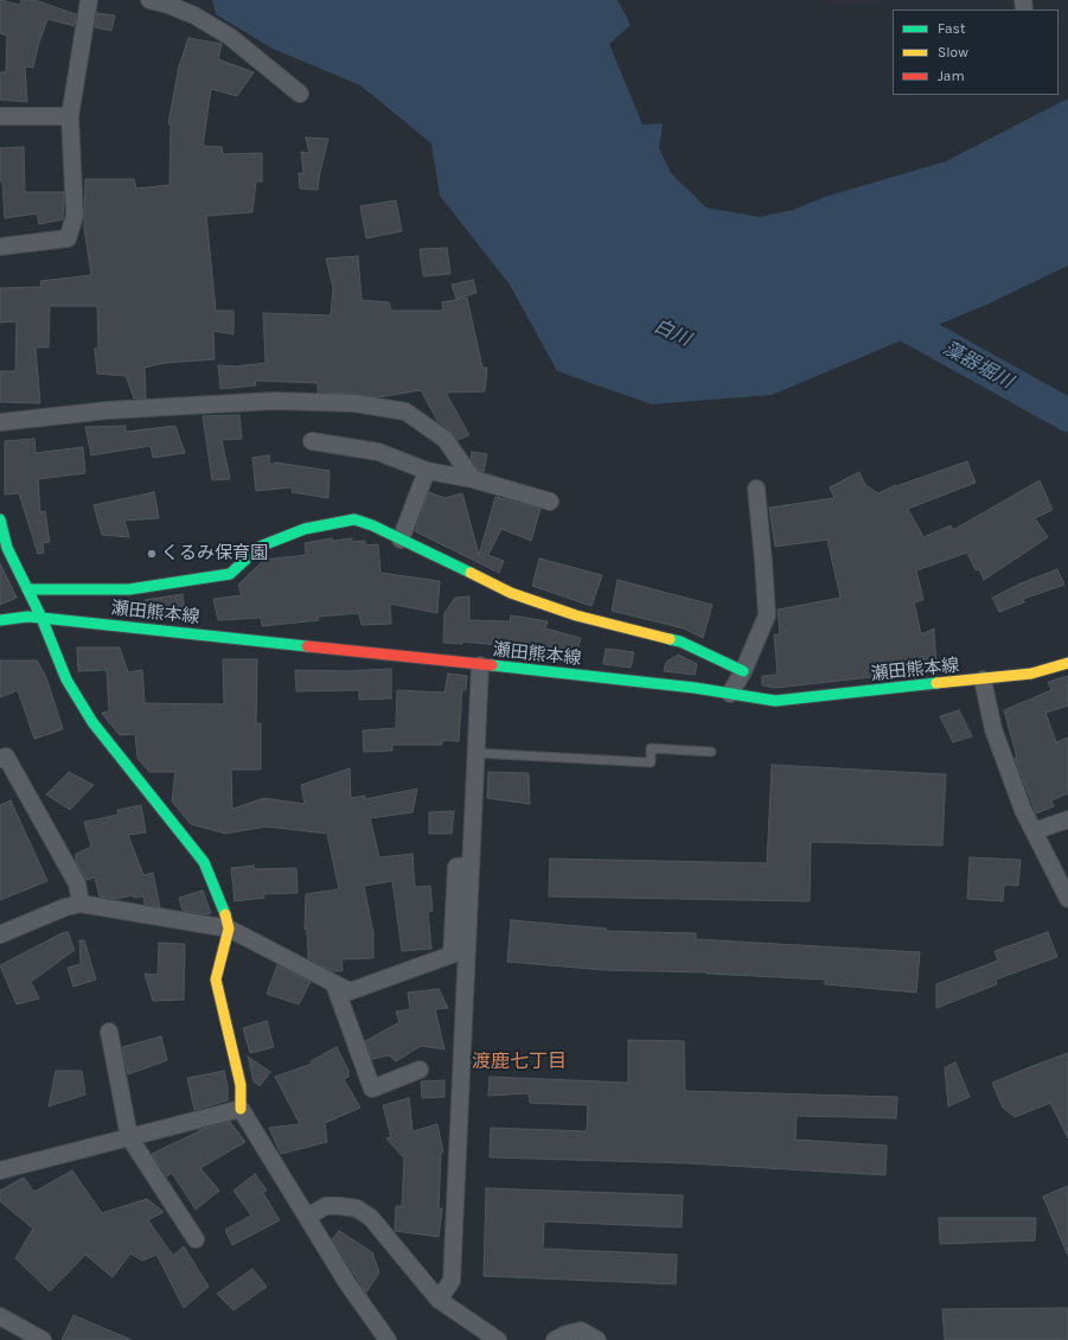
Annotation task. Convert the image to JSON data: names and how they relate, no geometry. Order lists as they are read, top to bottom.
{
  "streets": {
    "street": ["瀬田熊本線"]
  },
  "districts": ["渡鹿七丁目"],
  "water": ["白川", "藻器堀川"],
  "places": ["くるみ保育園"],
  "legend": ["Fast", "Slow", "Jam"]
}
